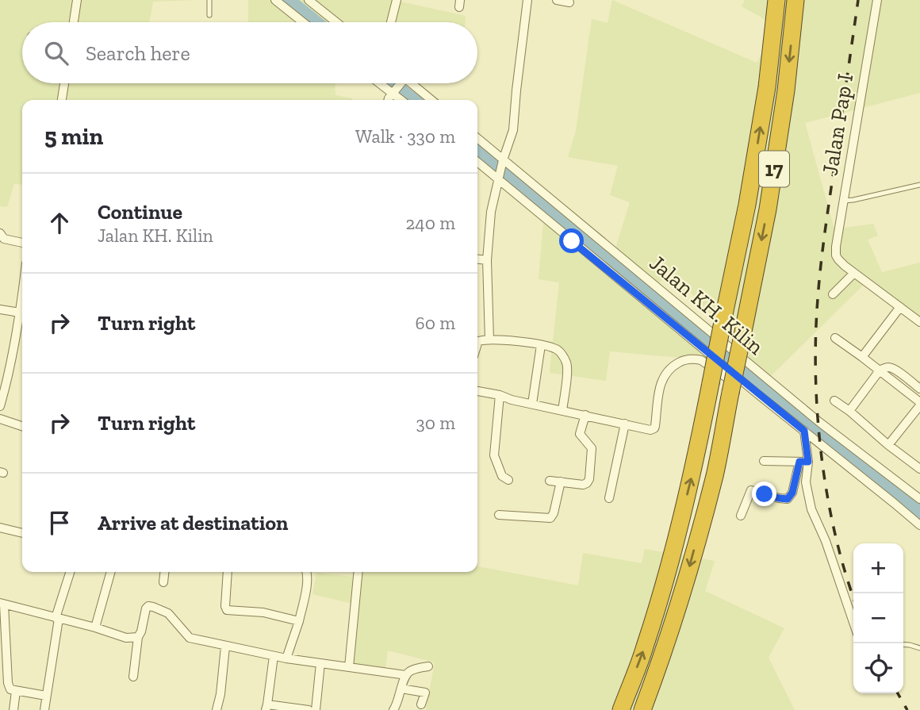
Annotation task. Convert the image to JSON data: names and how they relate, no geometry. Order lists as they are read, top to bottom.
{
  "streets": {
    "highway": ["17"],
    "street": ["Jalan Pap I", "Jalan KH. Kilin"]
  },
  "page": {
    "search": "Search here",
    "heading": ["5 min", "Walk · 330 m"],
    "list": [
      ["Continue", "Jalan KH. Kilin", "240 m"],
      ["Turn right", "60 m"],
      ["Turn right", "30 m"],
      "Arrive at destination"
    ],
    "map_buttons": ["+", "−"]
  }
}
